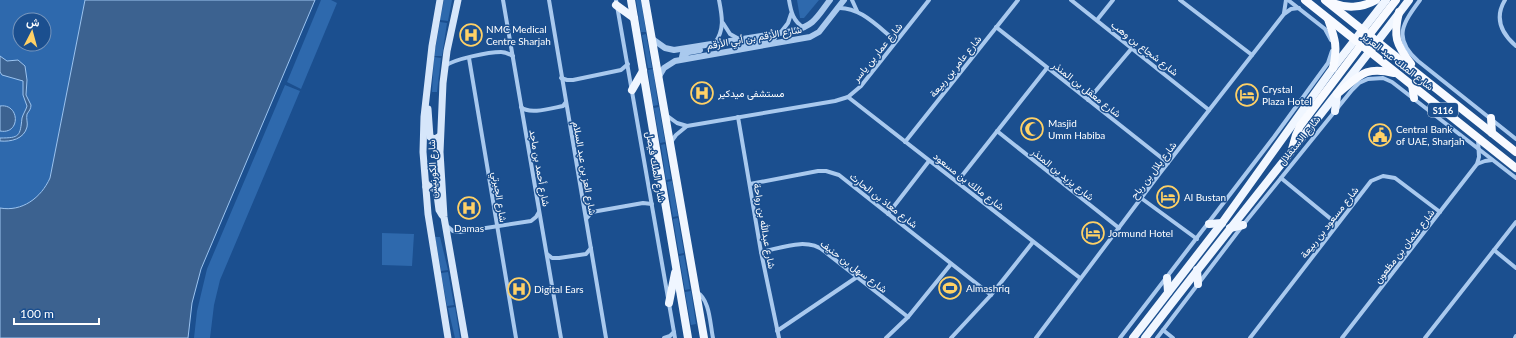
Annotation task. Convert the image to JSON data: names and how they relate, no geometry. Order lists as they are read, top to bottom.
{
  "streets": {
    "highway": ["شارع الملك عبد العزيز", "S116"],
    "main road": ["شارع الاستقلال", "شارع الملك فيصل", "شارع الكورنيش"],
    "street": [
      "شارع الأرقم بن أبي الأرقم",
      "شارع شجاع بن وهب",
      "شارع عمار بن ياسر",
      "شارع عامر بن ربيعة",
      "شارع معقل بن المنذر",
      "شارع أحمد بن ماجد",
      "شارع العز بن عبد السلام",
      "شارع بلال بن رباح",
      "شارع يزيد بن المنذر",
      "شارع مالك بن مسعود",
      "شارع الجبرتي",
      "شارع معاذ بن الحارث",
      "شارع مسعود بن ربيعة",
      "شارع عبدالله بن رواحة",
      "شارع عثمان بن مظعون",
      "شارع سهل بن حنيف"
    ]
  },
  "crossings": [
    ["شارع الأرقم بن أبي الأرقم", "شارع الملك فيصل"],
    ["شارع شجاع بن وهب", "شارع بلال بن رباح"],
    ["شارع عمار بن ياسر", "شارع مالك بن مسعود"],
    ["شارع عمار بن ياسر", "شارع عبدالله بن رواحة"],
    ["شارع الملك عبد العزيز", "شارع الاستقلال"],
    ["شارع عامر بن ربيعة", "شارع معقل بن المنذر"],
    ["شارع عامر بن ربيعة", "شارع مالك بن مسعود"],
    ["شارع معقل بن المنذر", "شارع بلال بن رباح"],
    ["شارع بلال بن رباح", "شارع يزيد بن المنذر"],
    ["شارع بلال بن رباح", "شارع مالك بن مسعود"],
    ["شارع معاذ بن الحارث", "شارع عبدالله بن رواحة"],
    ["شارع مسعود بن ربيعة", "شارع عثمان بن مظعون"],
    ["شارع عبدالله بن رواحة", "شارع سهل بن حنيف"]
  ],
  "places": {
    "hospital": [
      "NMC Medical Centre Sharjah",
      "مستشفى ميدكير",
      "Damas",
      "Digital Ears"
    ],
    "hotel": ["Crystal Plaza Hotel", "Al Bustan", "Jormund Hotel"],
    "mosque": ["Masjid Umm Habiba"],
    "public building": ["Central Bank of UAE, Sharjah"],
    "sports": ["Almashriq"]
  },
  "scale_bar": "100 m",
  "north": "top"
}
